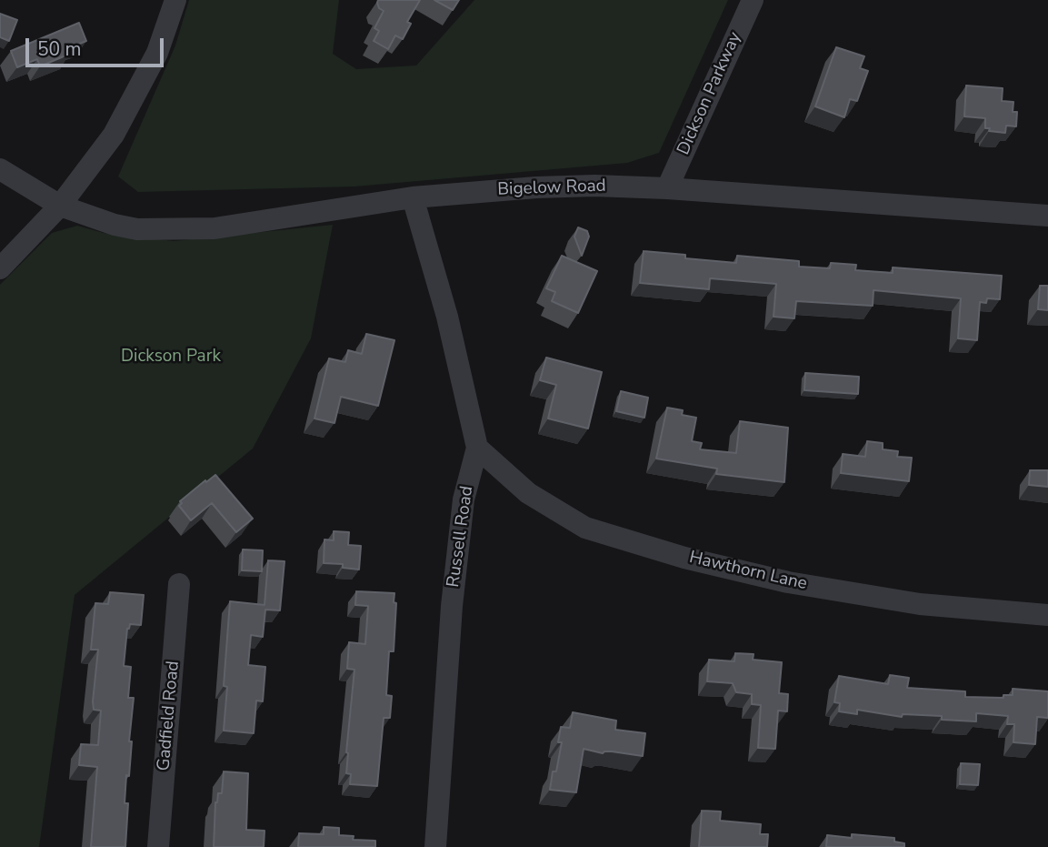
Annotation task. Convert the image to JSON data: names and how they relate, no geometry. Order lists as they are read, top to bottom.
{
  "streets": {
    "street": [
      "Dickson Parkway",
      "Bigelow Road",
      "Russell Road",
      "Hawthorn Lane",
      "Gadfield Road"
    ]
  },
  "crossings": [
    ["Dickson Parkway", "Bigelow Road"],
    ["Bigelow Road", "Russell Road"],
    ["Russell Road", "Hawthorn Lane"]
  ],
  "parks": ["Dickson Park"],
  "scale_bar": "50 m"
}
